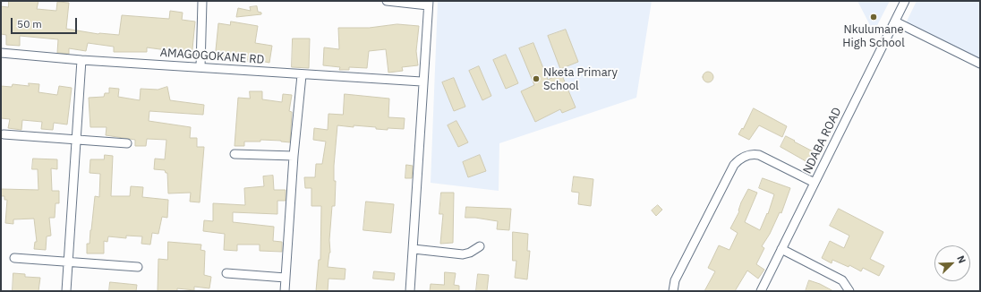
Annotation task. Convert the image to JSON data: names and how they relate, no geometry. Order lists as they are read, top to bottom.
{
  "streets": {
    "street": ["AMAGOGOKANE RD", "NDABA ROAD"]
  },
  "places": ["Nkulumane High School", "Nketa Primary School"],
  "scale_bar": "50 m",
  "north": "top right"
}
